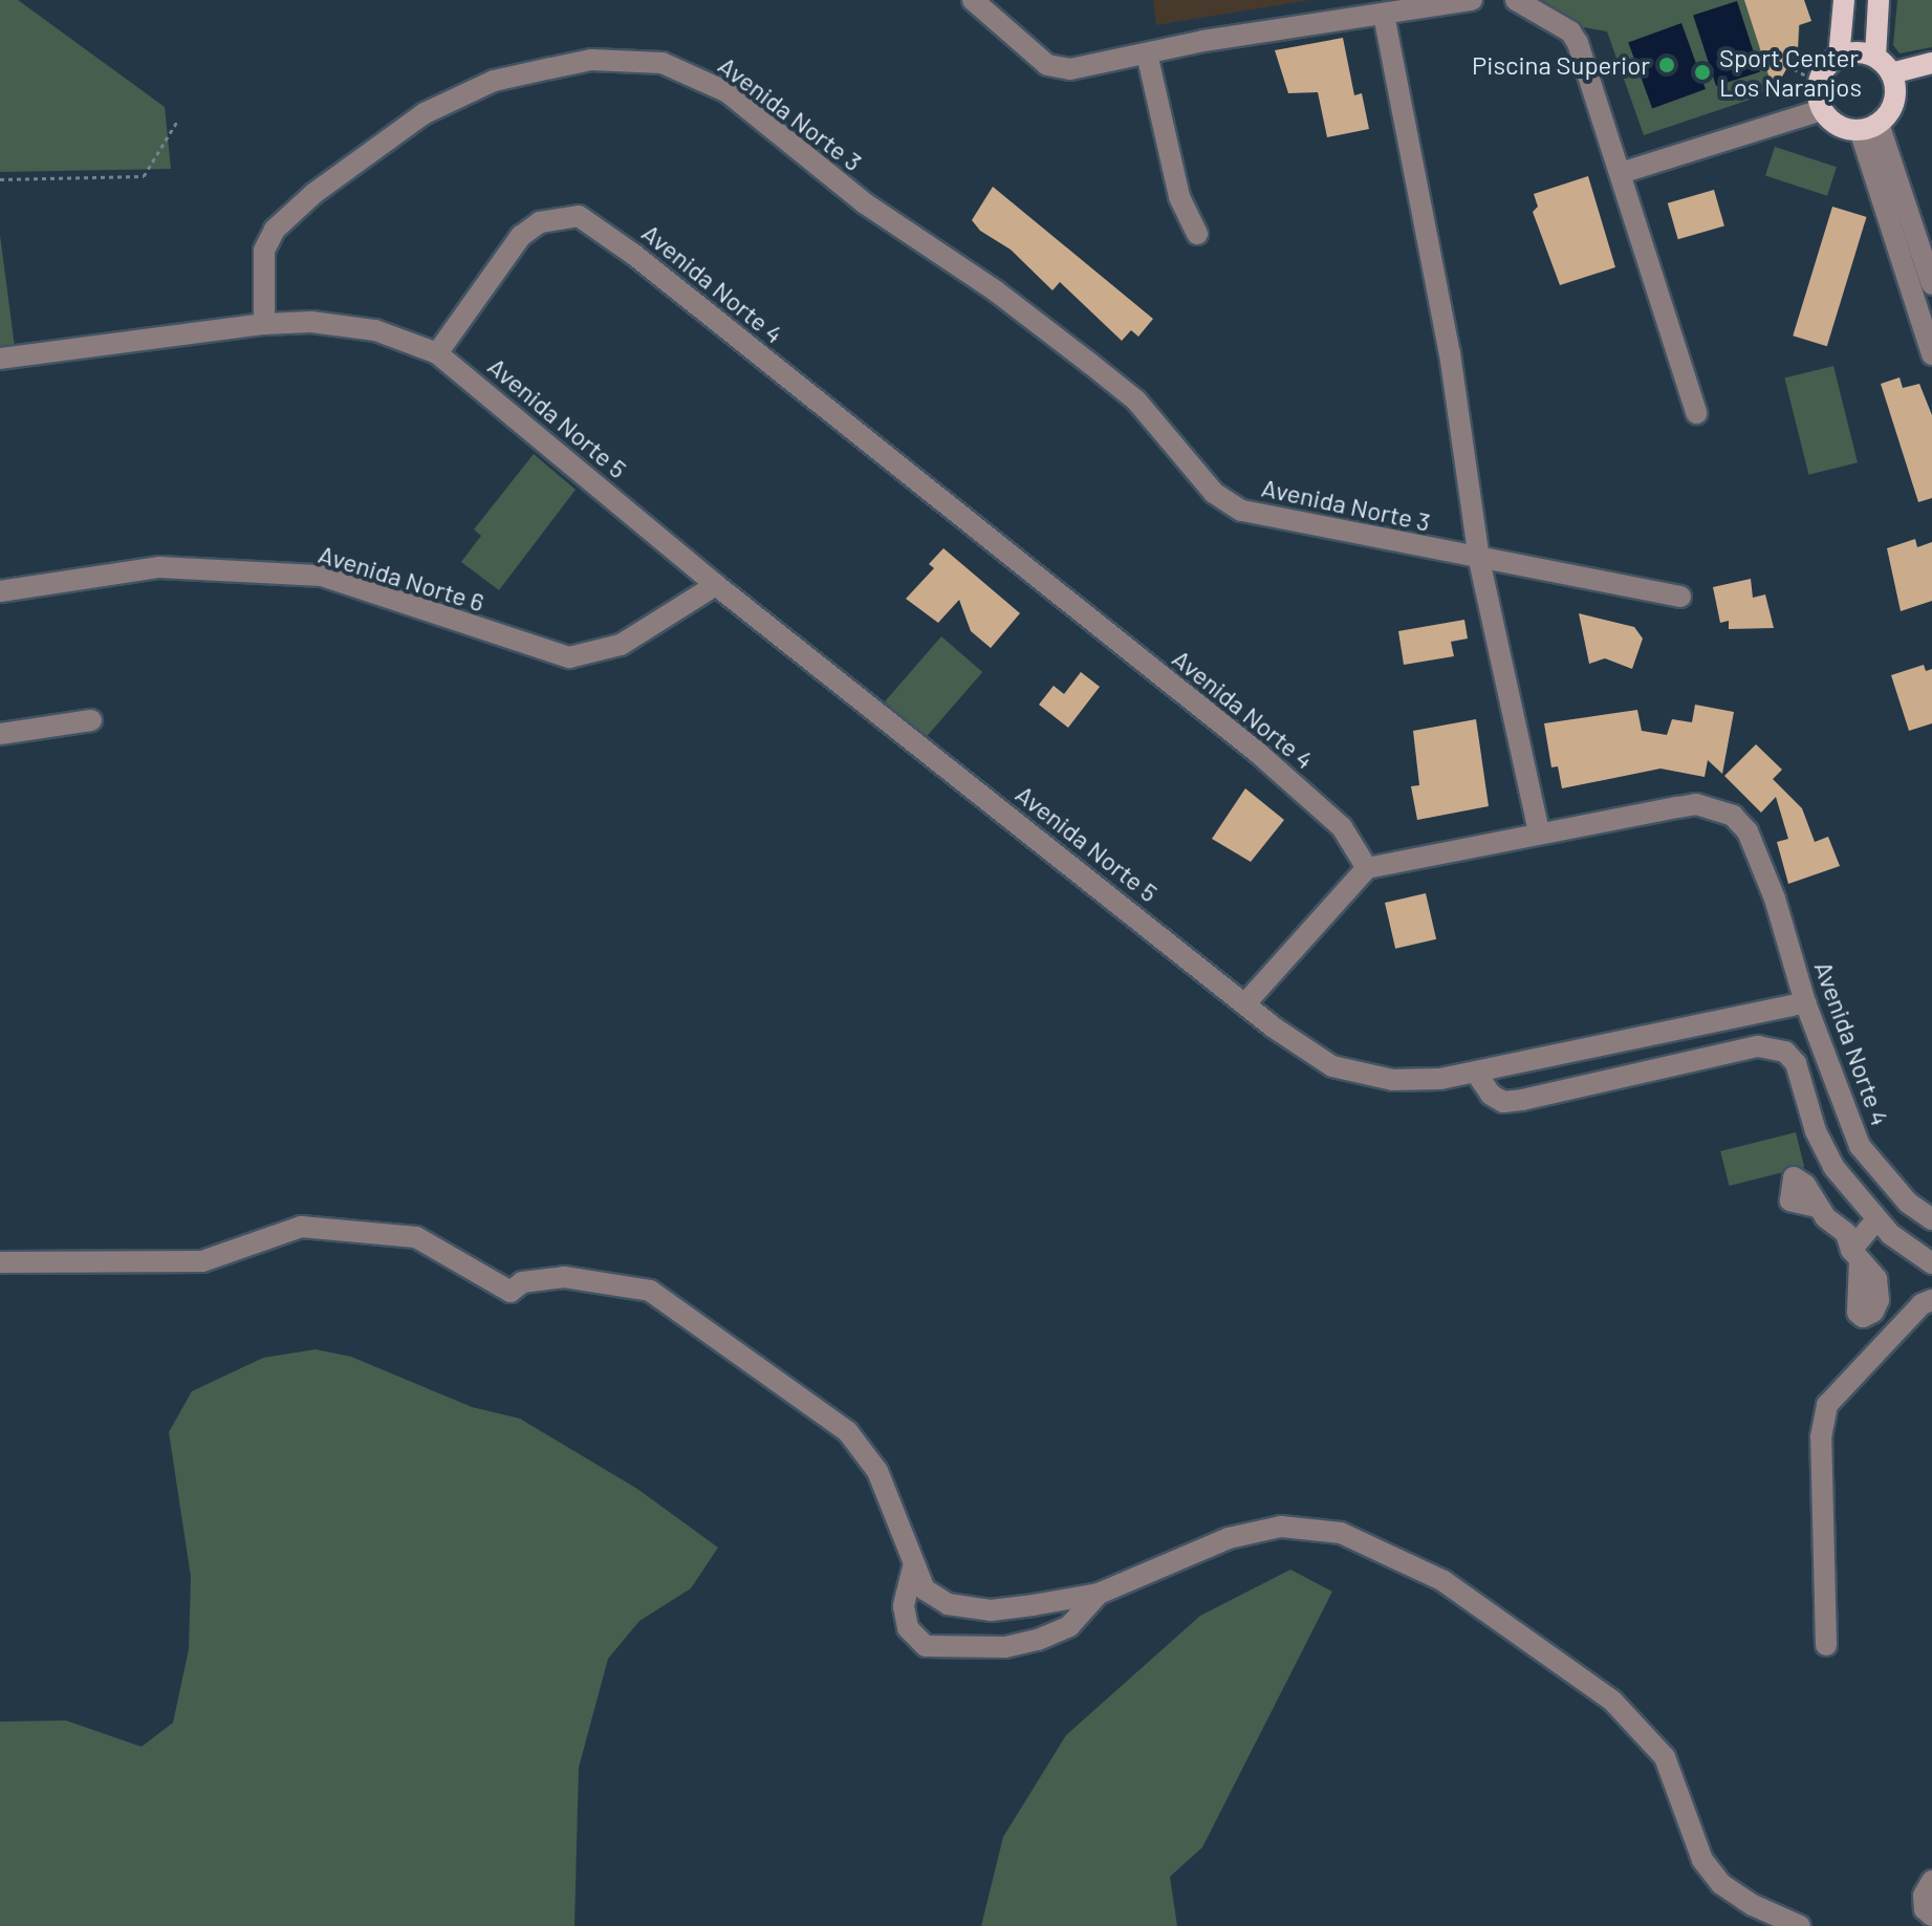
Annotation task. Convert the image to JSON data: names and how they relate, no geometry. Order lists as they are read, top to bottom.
{
  "streets": {
    "street": [
      "Avenida Norte 3",
      "Avenida Norte 4",
      "Avenida Norte 5",
      "Avenida Norte 6"
    ]
  },
  "crossings": [
    ["Avenida Norte 4", "Avenida Norte 5"],
    ["Avenida Norte 5", "Avenida Norte 6"]
  ],
  "places": ["Piscina Superior", "Sport Center Los Naranjos"]
}
